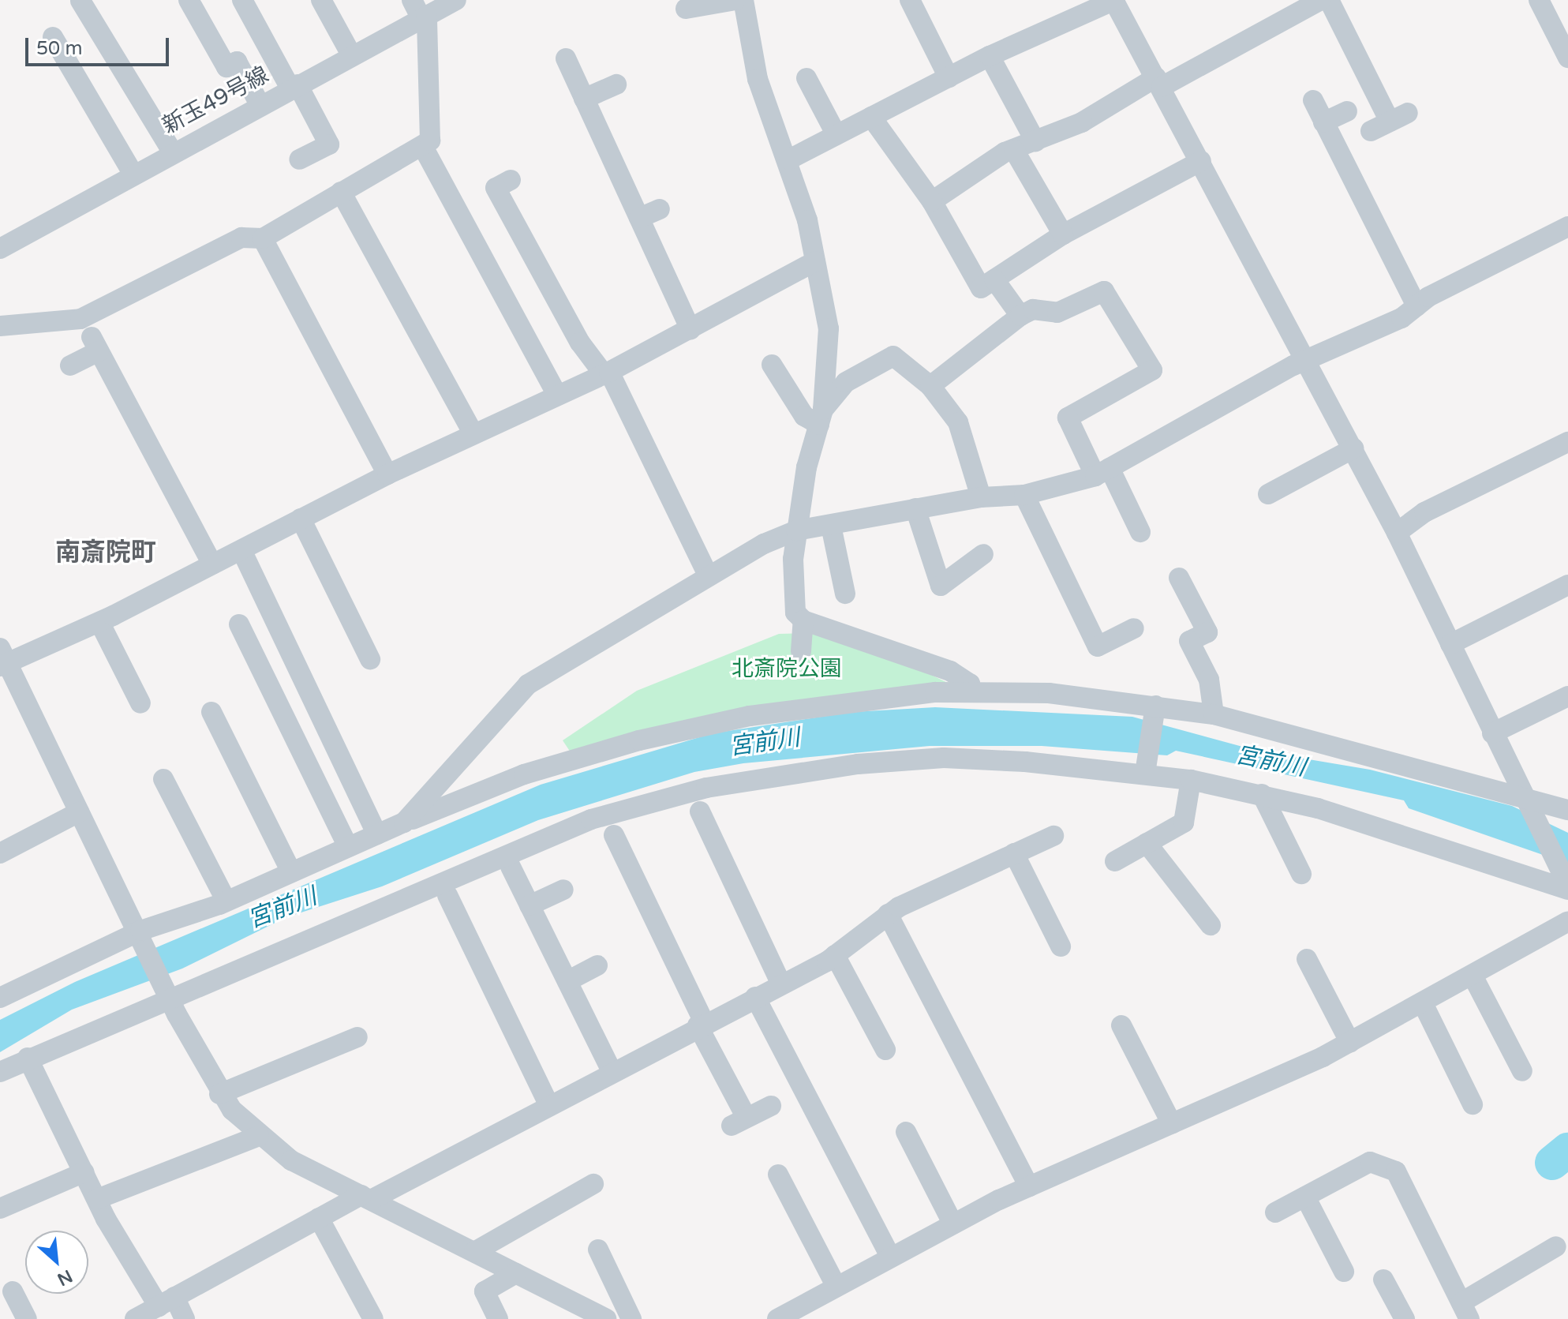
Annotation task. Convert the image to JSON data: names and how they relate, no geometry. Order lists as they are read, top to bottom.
{
  "streets": {
    "street": ["新玉49号線"]
  },
  "districts": ["南斎院町"],
  "water": ["宮前川"],
  "parks": ["北斎院公園"],
  "scale_bar": "50 m",
  "north": "bottom right"
}
